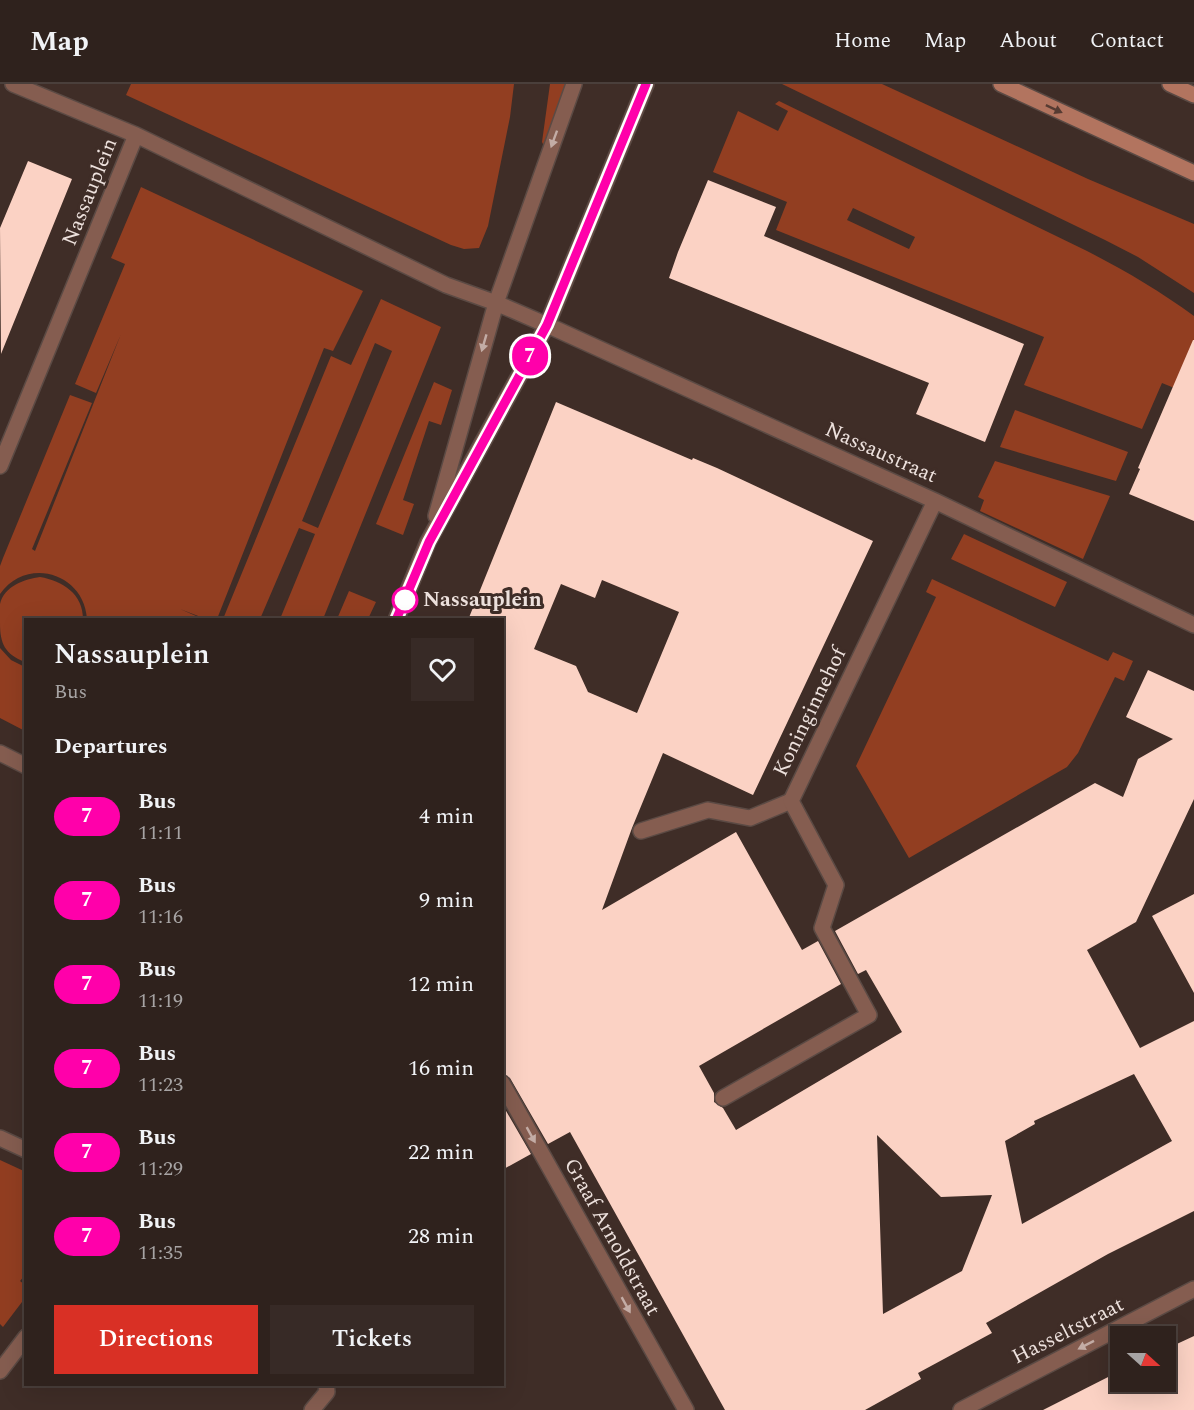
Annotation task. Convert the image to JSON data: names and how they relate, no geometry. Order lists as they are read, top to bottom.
{
  "streets": {
    "street": [
      "Nassauplein",
      "Nassaustraat",
      "Koninginnehof",
      "Graaf Arnoldstraat",
      "Hasseltstraat"
    ]
  },
  "crossings": [
    ["Nassauplein", "Nassaustraat"],
    ["Nassaustraat", "Koninginnehof"]
  ],
  "one_way": ["Graaf Arnoldstraat", "Hasseltstraat"],
  "places": ["Nassauplein"],
  "lines": ["bus line 7"],
  "north": "right",
  "page": {
    "header": "Map",
    "nav": [
      "Home",
      "Map",
      "About",
      "Contact"
    ],
    "on_map": "7",
    "heading": [
      ["Nassauplein", "Bus"],
      "Departures"
    ],
    "list": [
      {
        "mark": "7",
        "name": "Bus",
        "note": "11:11",
        "value": "4 min"
      },
      {
        "mark": "7",
        "name": "Bus",
        "note": "11:16",
        "value": "9 min"
      },
      {
        "mark": "7",
        "name": "Bus",
        "note": "11:19",
        "value": "12 min"
      },
      {
        "mark": "7",
        "name": "Bus",
        "note": "11:23",
        "value": "16 min"
      },
      {
        "mark": "7",
        "name": "Bus",
        "note": "11:29",
        "value": "22 min"
      },
      {
        "mark": "7",
        "name": "Bus",
        "note": "11:35",
        "value": "28 min"
      }
    ],
    "buttons": ["Directions", "Tickets"]
  }
}
